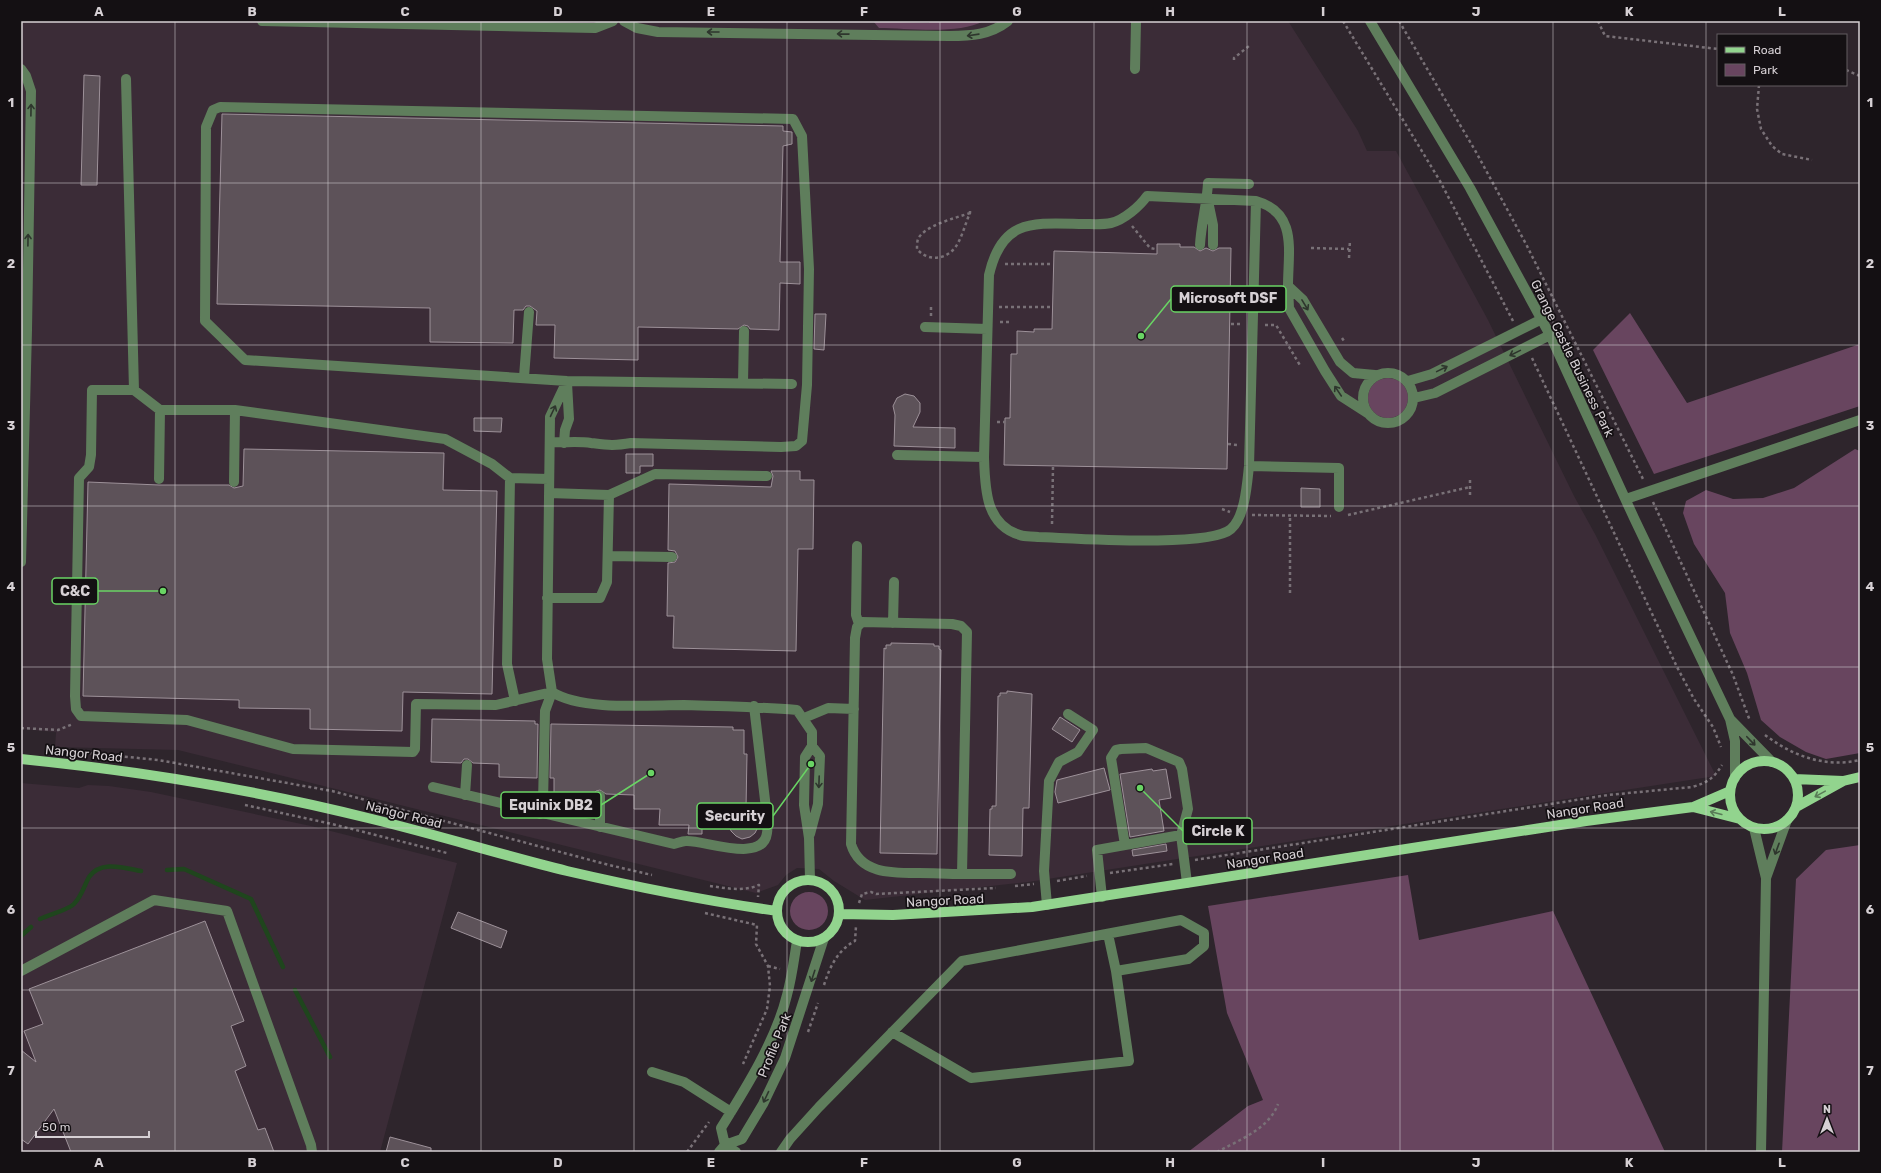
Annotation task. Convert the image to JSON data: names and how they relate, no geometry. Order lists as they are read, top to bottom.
{
  "streets": {
    "main road": ["Nangor Road"],
    "street": ["Grange Castle Business Park", "Profile Park"]
  },
  "crossings": [
    ["Grange Castle Business Park", "Nangor Road"],
    ["Nangor Road", "Profile Park"]
  ],
  "places": [
    "Microsoft DSF",
    "C&C",
    "Security",
    "Equinix DB2",
    "Circle K"
  ],
  "legend": ["Road", "Park"],
  "scale_bar": "50 m",
  "north": "top",
  "grid": {
    "columns": [
      "A",
      "B",
      "C",
      "D",
      "E",
      "F",
      "G",
      "H",
      "I",
      "J",
      "K",
      "L"
    ],
    "rows": [
      "1",
      "2",
      "3",
      "4",
      "5",
      "6",
      "7"
    ]
  }
}
